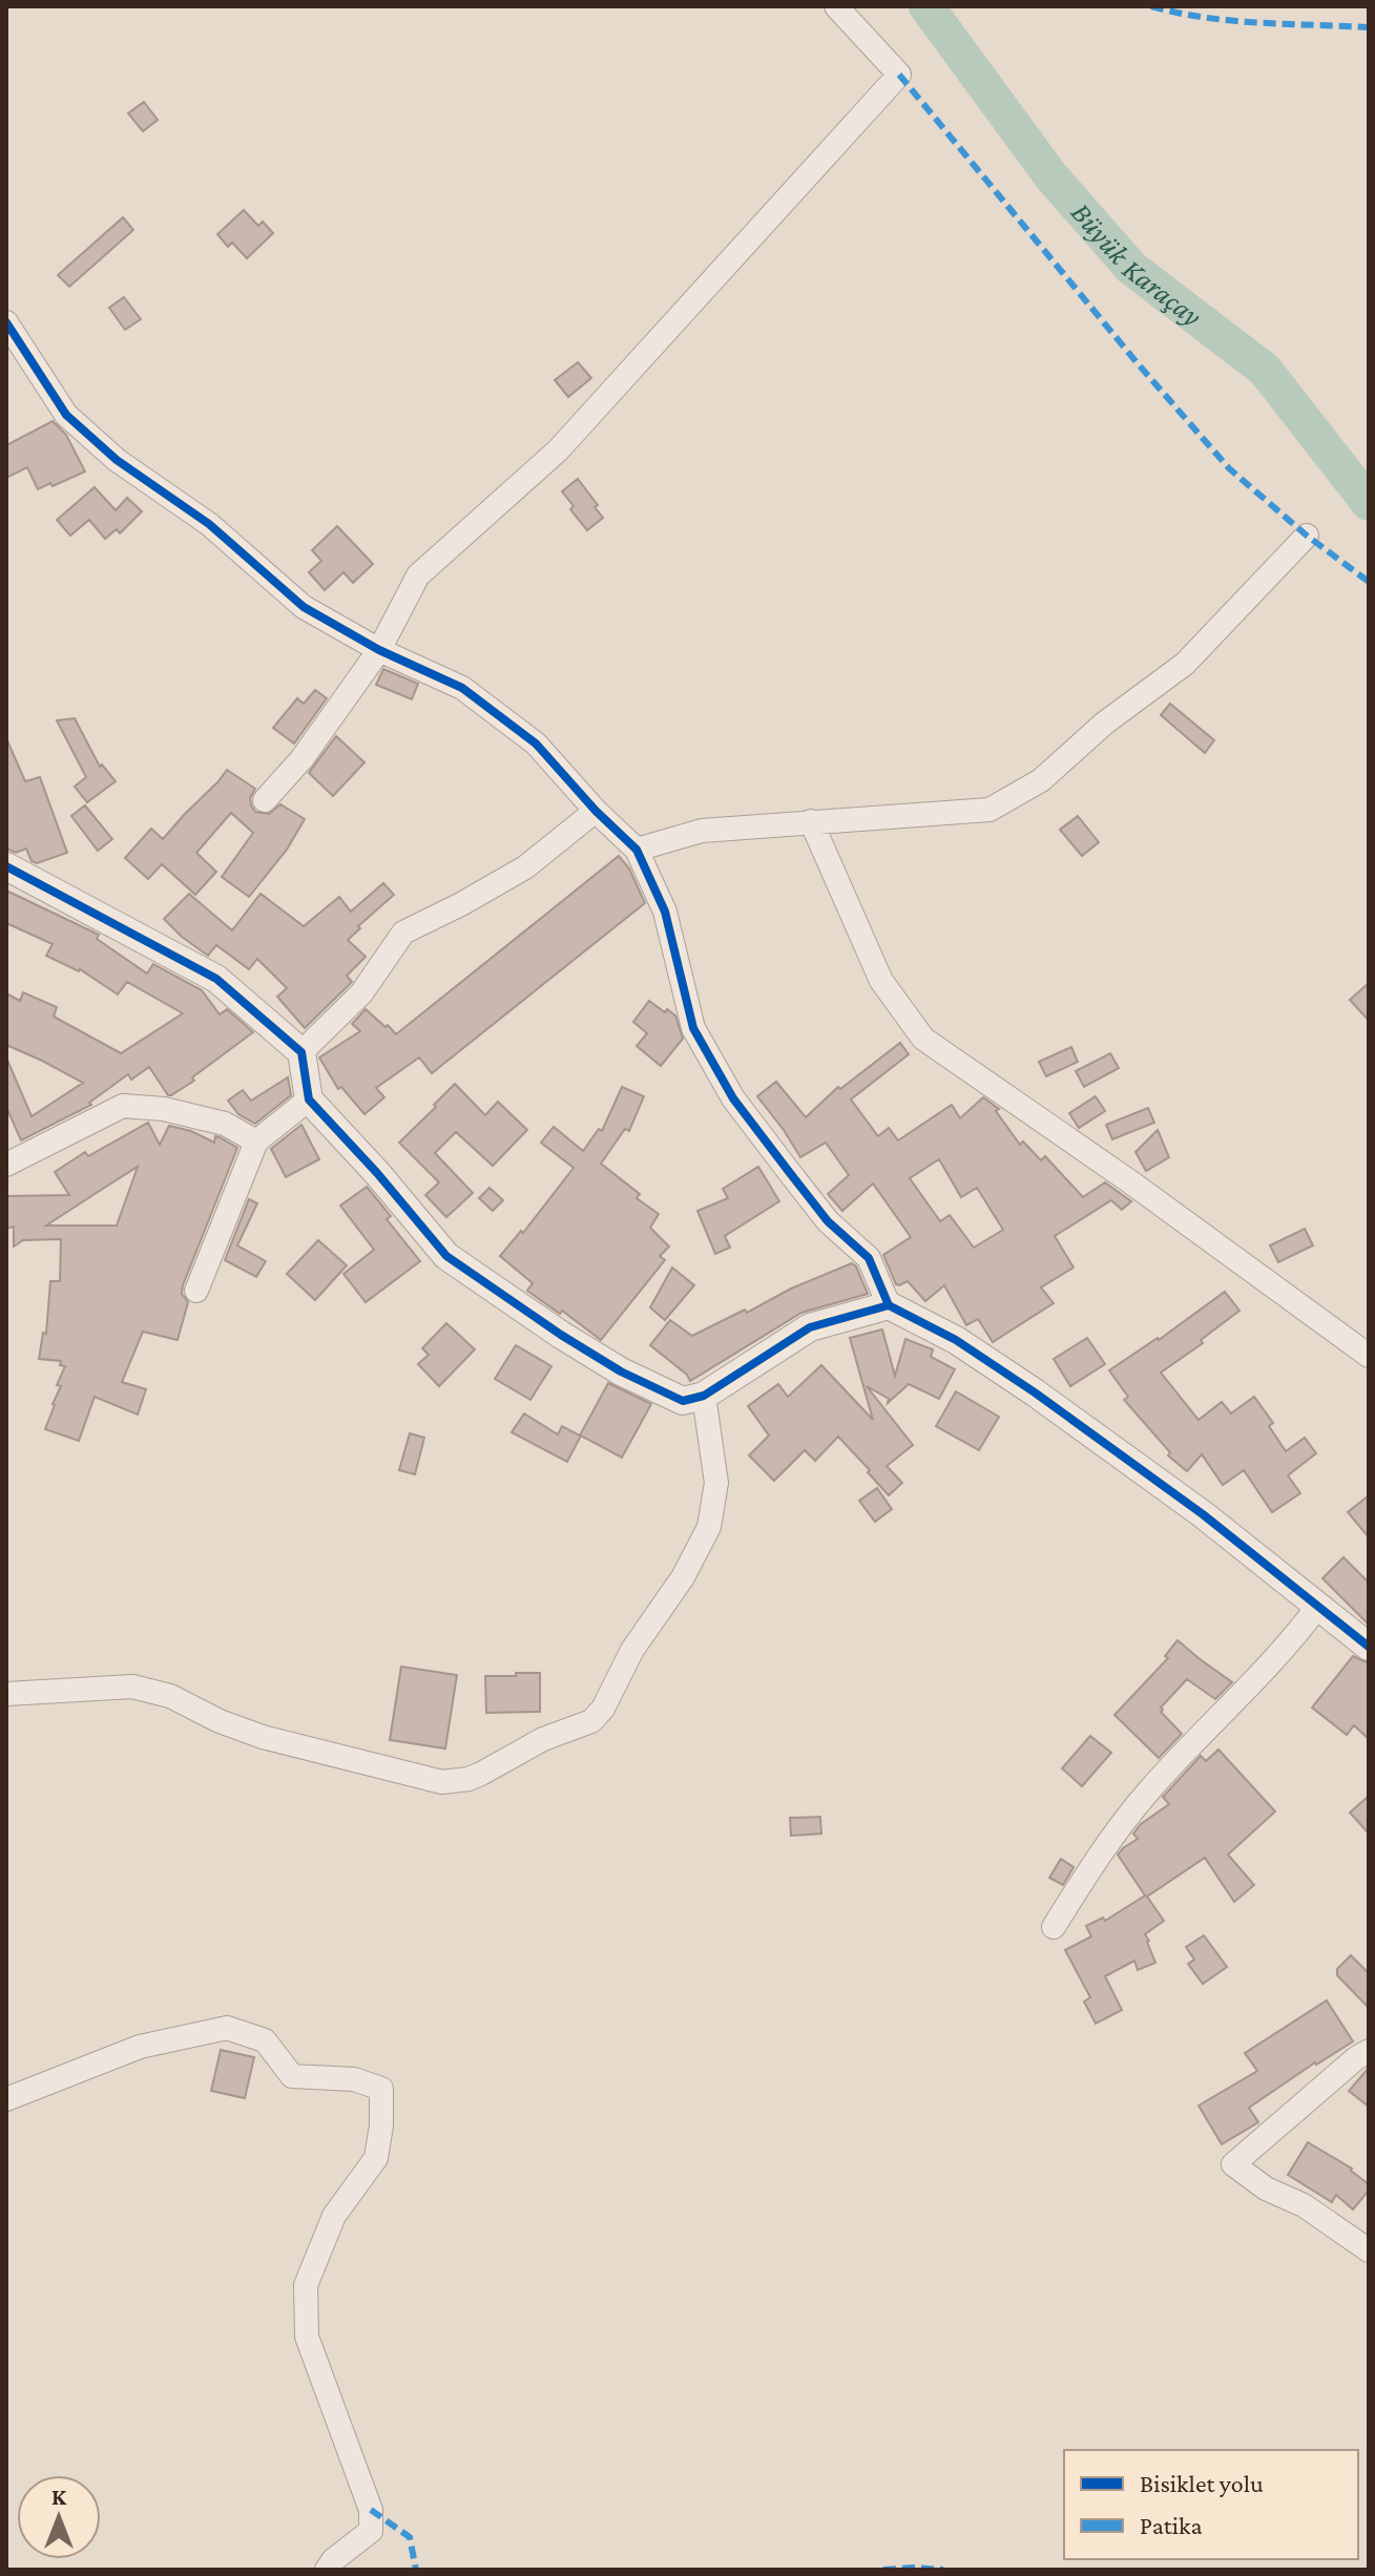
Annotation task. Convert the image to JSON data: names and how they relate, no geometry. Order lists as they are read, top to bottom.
{
  "water": ["Büyük Karaçay"],
  "legend": ["Bisiklet yolu", "Patika"],
  "north": "top"
}
